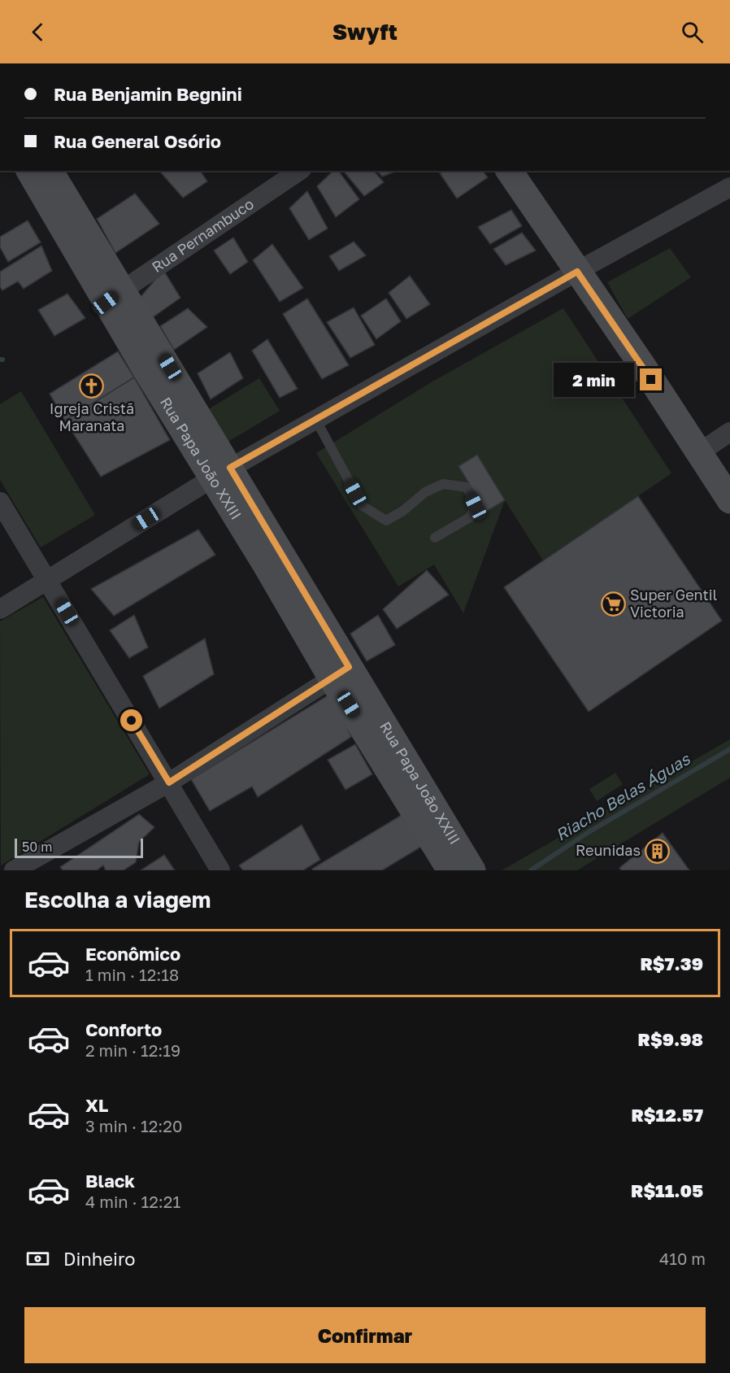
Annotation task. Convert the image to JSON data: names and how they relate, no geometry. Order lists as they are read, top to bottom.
{
  "streets": {
    "street": ["Rua Pernambuco", "Rua Papa João XXIII"]
  },
  "crossings": [
    ["Rua Pernambuco", "Rua Papa João XXIII"]
  ],
  "water": ["Riacho Belas Águas"],
  "places": {
    "church": ["Igreja Cristã Maranata"],
    "supermarket": ["Super Gentil Victoria"],
    "building": ["Reunidas"]
  },
  "scale_bar": "50 m",
  "page": {
    "header": "Swyft",
    "banner": ["Rua Benjamin Begnini", "Rua General Osório"],
    "bubble": "2 min",
    "scale": "50 m",
    "heading": "Escolha a viagem",
    "list": [
      {
        "name": "Econômico",
        "note": "1 min · 12:18",
        "value": "R$7.39"
      },
      {
        "name": "Conforto",
        "note": "2 min · 12:19",
        "value": "R$9.98"
      },
      {
        "name": "XL",
        "note": "3 min · 12:20",
        "value": "R$12.57"
      },
      {
        "name": "Black",
        "note": "4 min · 12:21",
        "value": "R$11.05"
      }
    ],
    "pay": ["Dinheiro", "410 m"],
    "buttons": "Confirmar"
  }
}
